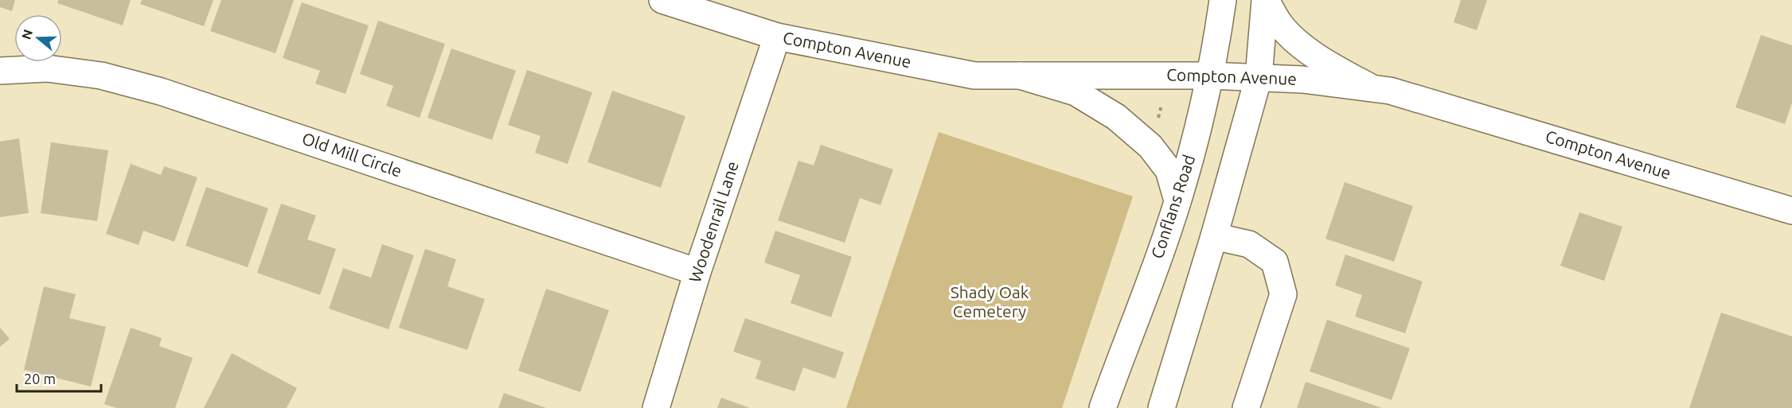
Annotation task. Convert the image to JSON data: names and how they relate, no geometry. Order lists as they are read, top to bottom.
{
  "streets": {
    "street": [
      "Compton Avenue",
      "Old Mill Circle",
      "Conflans Road",
      "Woodenrail Lane"
    ]
  },
  "crossings": [
    ["Compton Avenue", "Conflans Road"],
    ["Compton Avenue", "Woodenrail Lane"],
    ["Old Mill Circle", "Woodenrail Lane"]
  ],
  "parks": ["Shady Oak Cemetery"],
  "scale_bar": "20 m",
  "north": "left"
}
